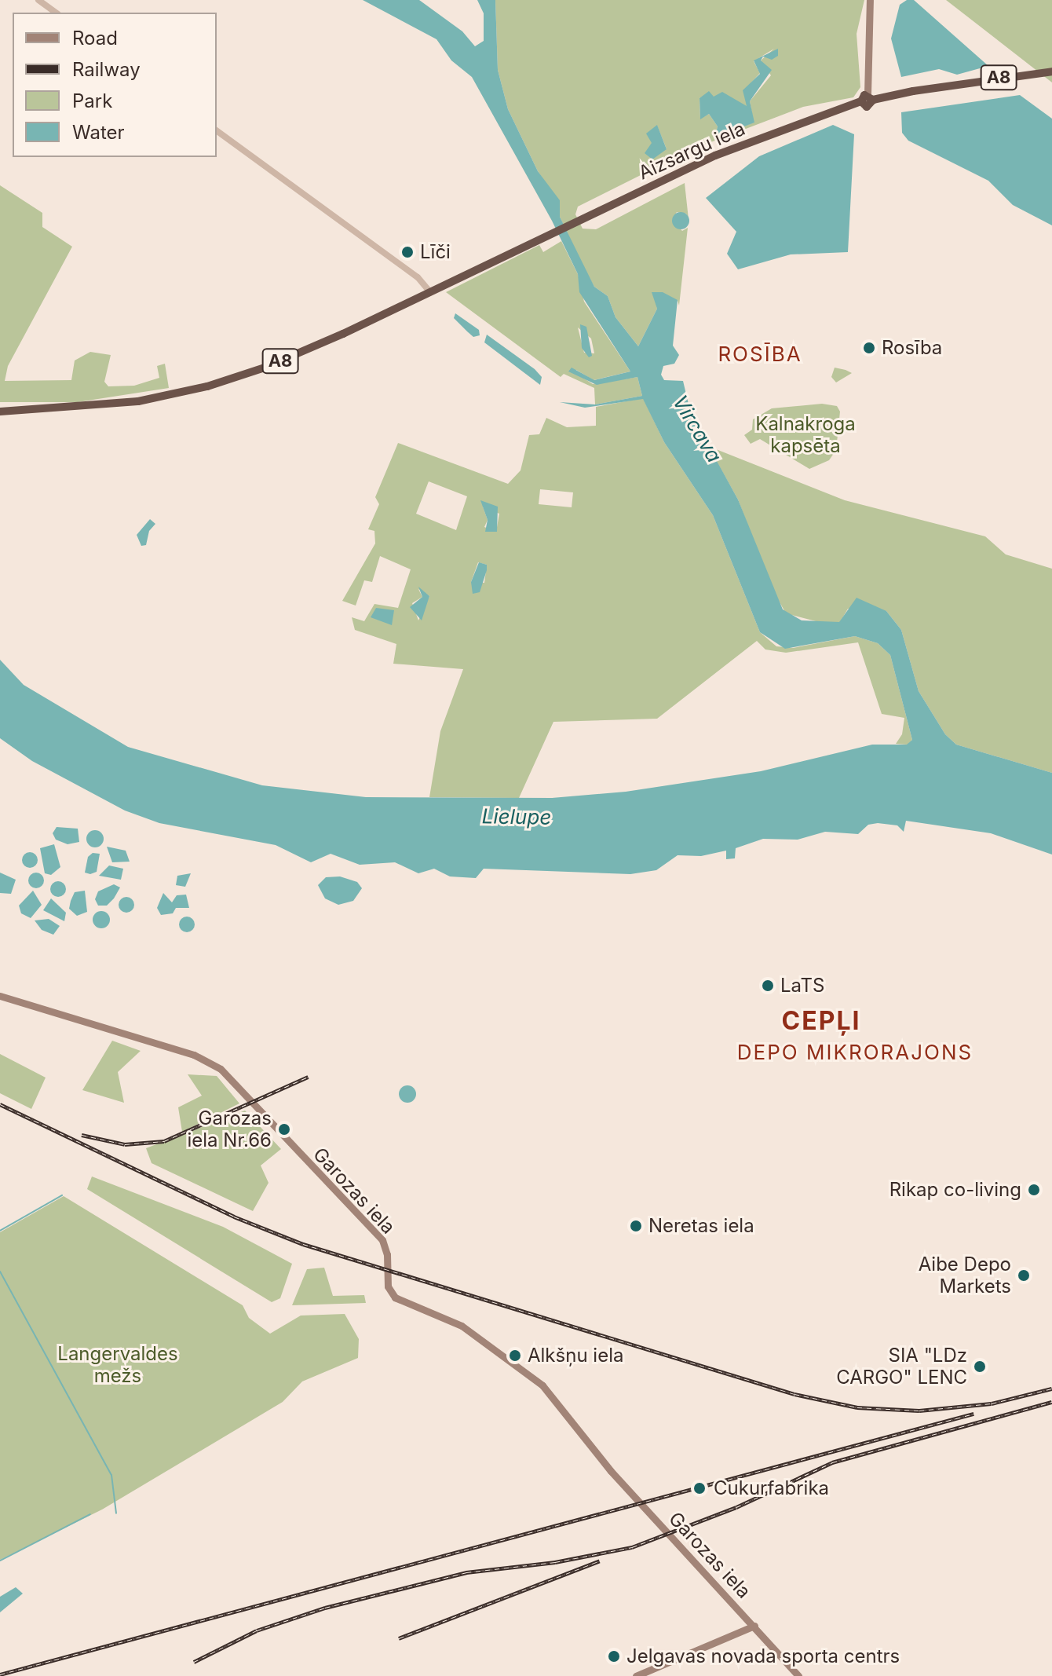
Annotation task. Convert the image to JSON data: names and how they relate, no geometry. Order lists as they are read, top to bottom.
{
  "streets": {
    "highway": ["A8", "Aizsargu iela"],
    "main road": ["Garozas iela"]
  },
  "crossings": [
    ["A8", "Aizsargu iela"]
  ],
  "districts": ["ROSĪBA", "CEPĻI", "DEPO MIKRORAJONS"],
  "water": ["Vircava", "Lielupe"],
  "parks": ["Kalnakroga kapsēta", "Langervaldes mežs"],
  "places": [
    "Līči",
    "Rosība",
    "LaTS",
    "Garozas iela Nr.66",
    "Rikap co-living",
    "Neretas iela",
    "Aibe Depo Markets",
    "Alkšņu iela",
    "SIA \"LDz CARGO\" LENC",
    "Cukurfabrika",
    "Jelgavas novada sporta centrs"
  ],
  "legend": [
    "Road",
    "Railway",
    "Park",
    "Water"
  ]
}
